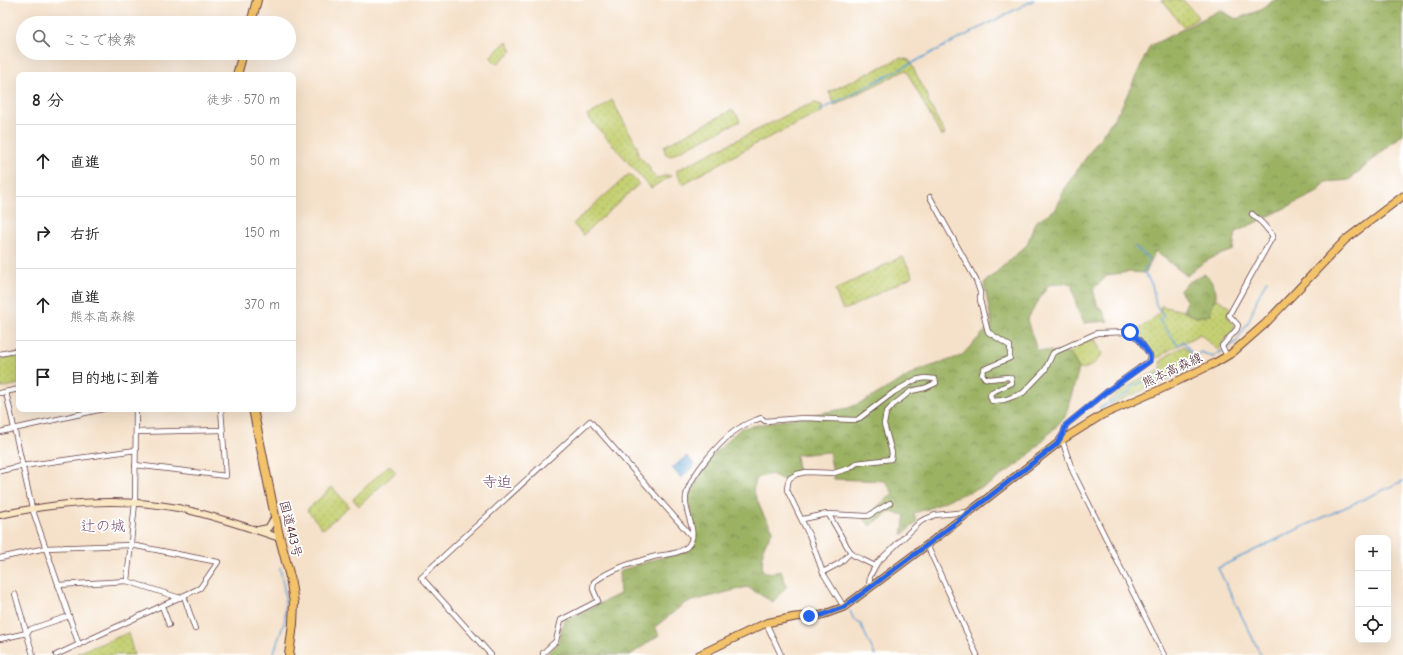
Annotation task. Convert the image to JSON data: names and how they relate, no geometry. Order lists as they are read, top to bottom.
{
  "streets": {
    "highway": ["国道443号"],
    "main road": ["熊本高森線"]
  },
  "districts": ["寺迫", "辻の城"],
  "page": {
    "search": "ここで検索",
    "heading": ["8 分", "徒歩 · 570 m"],
    "list": [
      ["直進", "50 m"],
      ["右折", "150 m"],
      ["直進", "熊本高森線", "370 m"],
      "目的地に到着"
    ],
    "map_buttons": ["+", "−"]
  }
}
